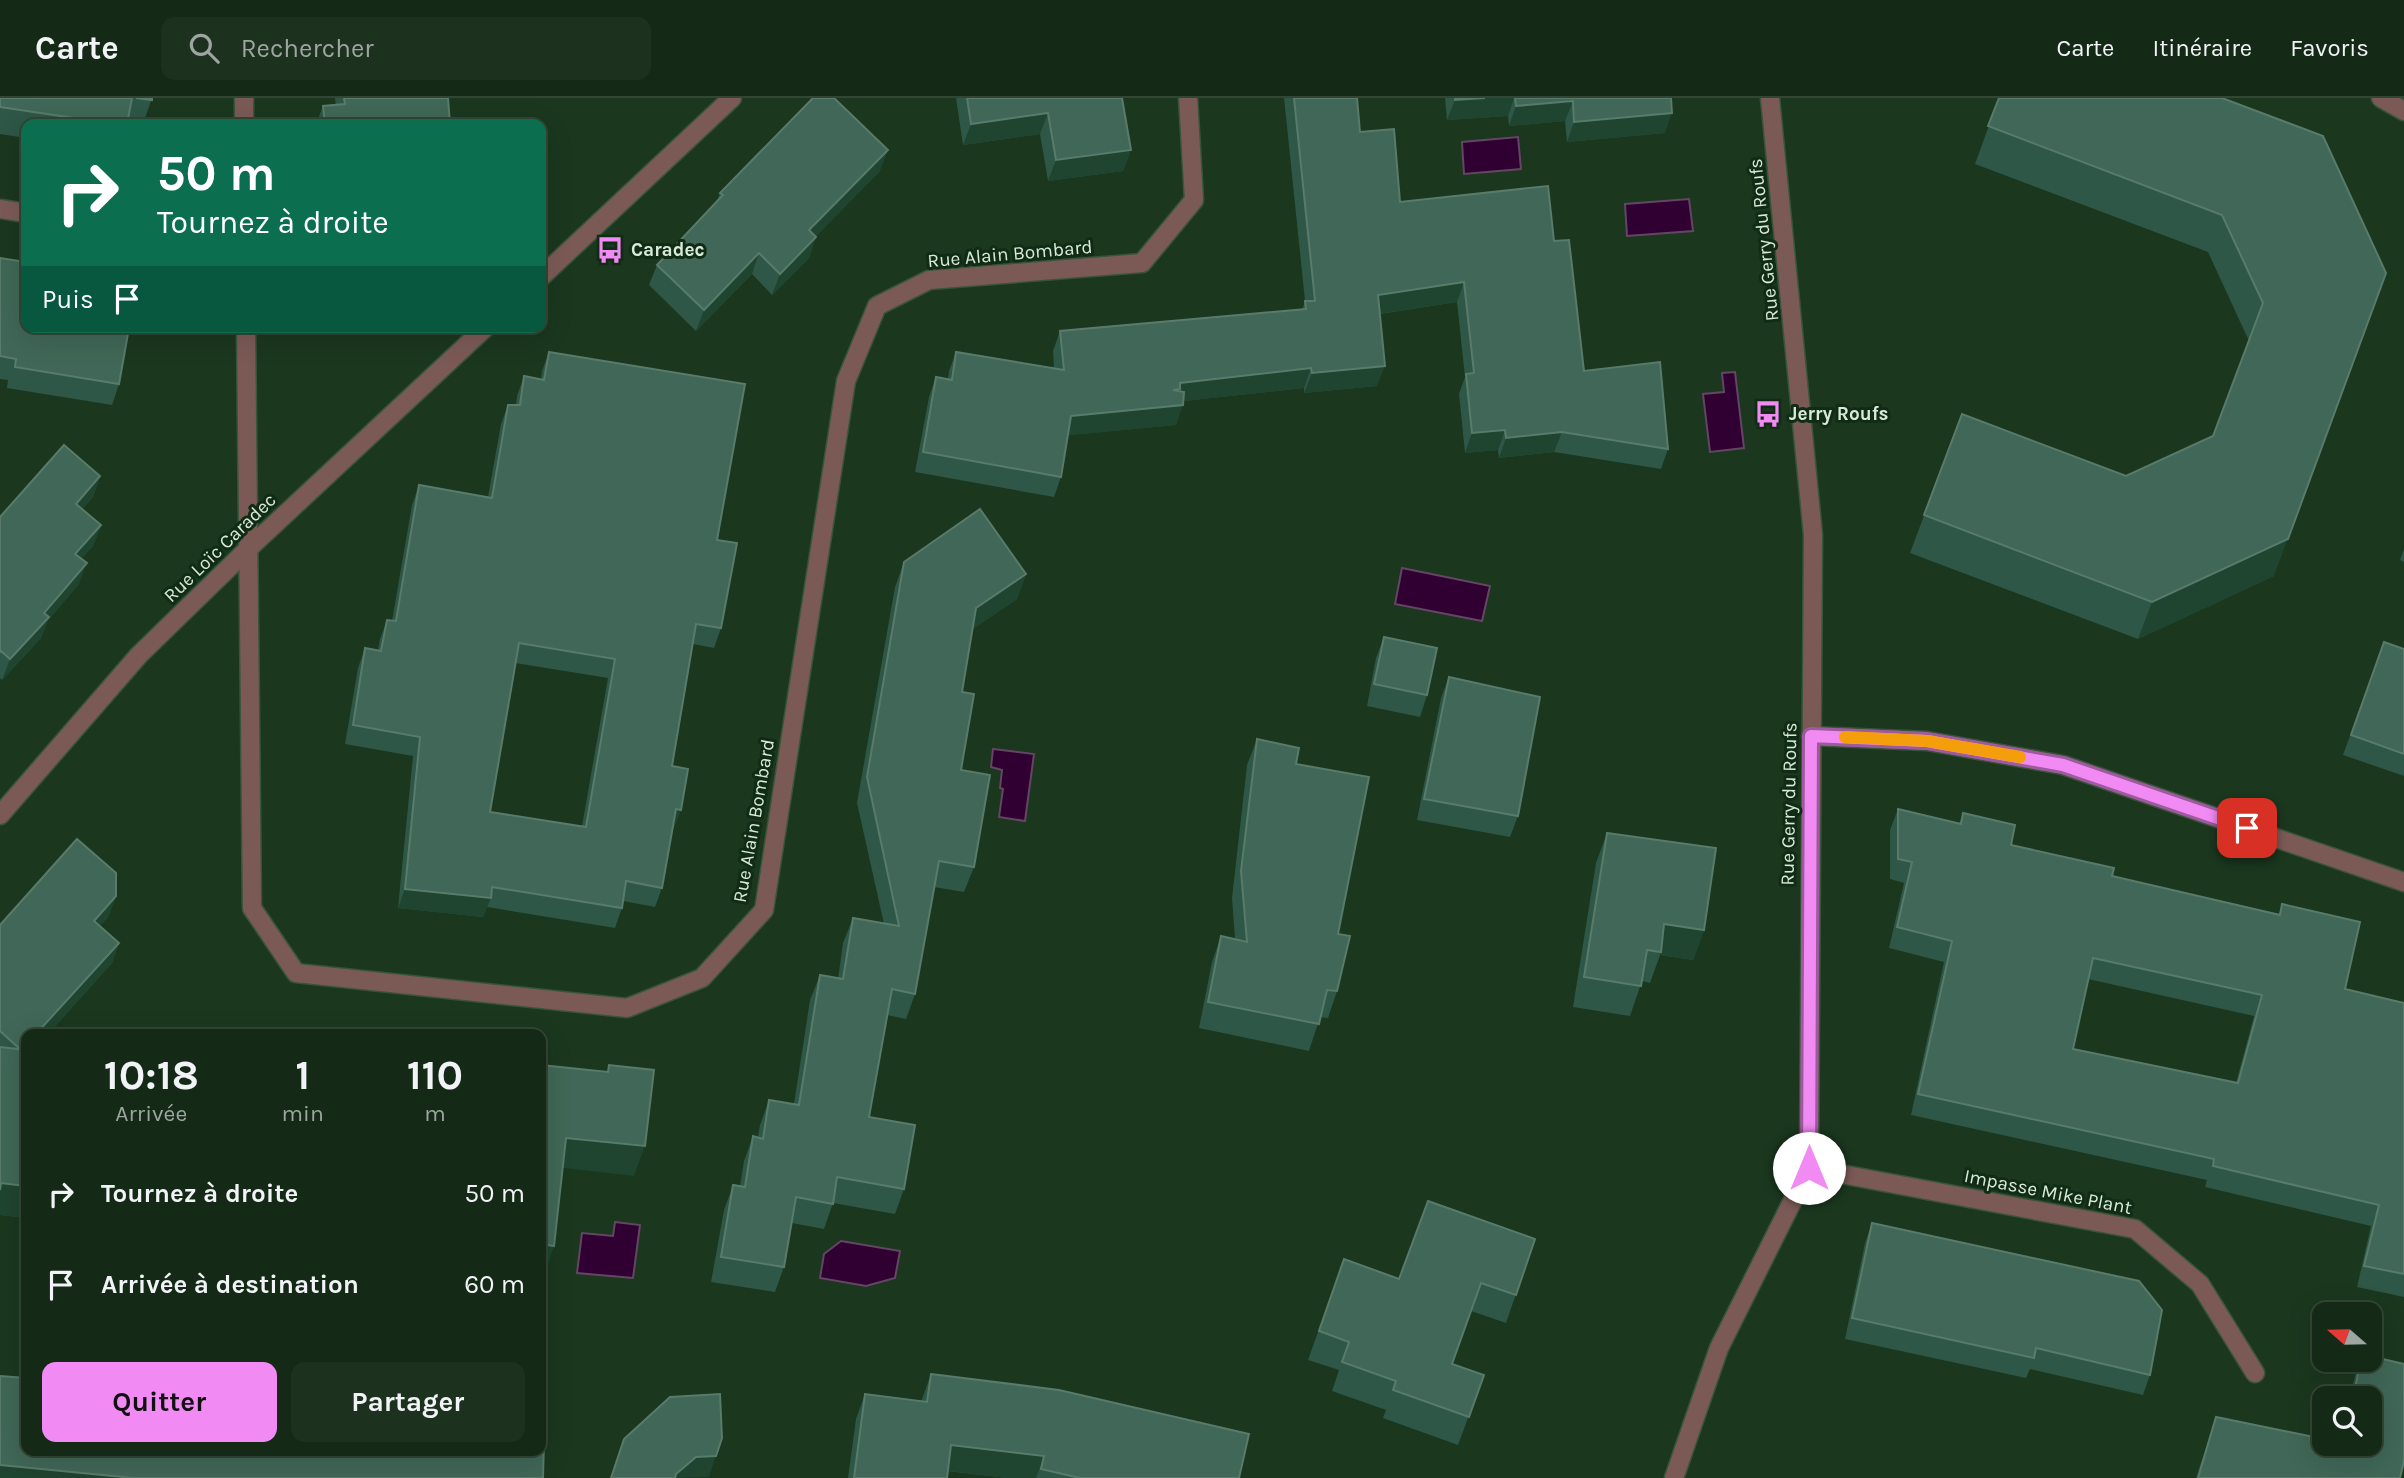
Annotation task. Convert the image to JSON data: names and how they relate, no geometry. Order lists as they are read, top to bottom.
{
  "streets": {
    "street": [
      "Rue Gerry du Roufs",
      "Rue Alain Bombard",
      "Rue Loïc Caradec",
      "Impasse Mike Plant"
    ]
  },
  "crossings": [
    ["Rue Gerry du Roufs", "Impasse Mike Plant"],
    ["Rue Alain Bombard", "Rue Loïc Caradec"]
  ],
  "places": {
    "bus stop": ["Caradec", "Jerry Roufs"]
  },
  "north": "left",
  "page": {
    "header": "Carte",
    "search": "Rechercher",
    "nav": ["Carte", "Itinéraire", "Favoris"],
    "turn": ["50 m", "Tournez à droite"],
    "then": "Puis",
    "eta": [
      "10:18",
      "Arrivée",
      "1",
      "min",
      "110",
      "m"
    ],
    "list": [
      {
        "name": "Tournez à droite",
        "value": "50 m"
      },
      {
        "name": "Arrivée à destination",
        "value": "60 m"
      }
    ],
    "buttons": ["Quitter", "Partager"]
  }
}
